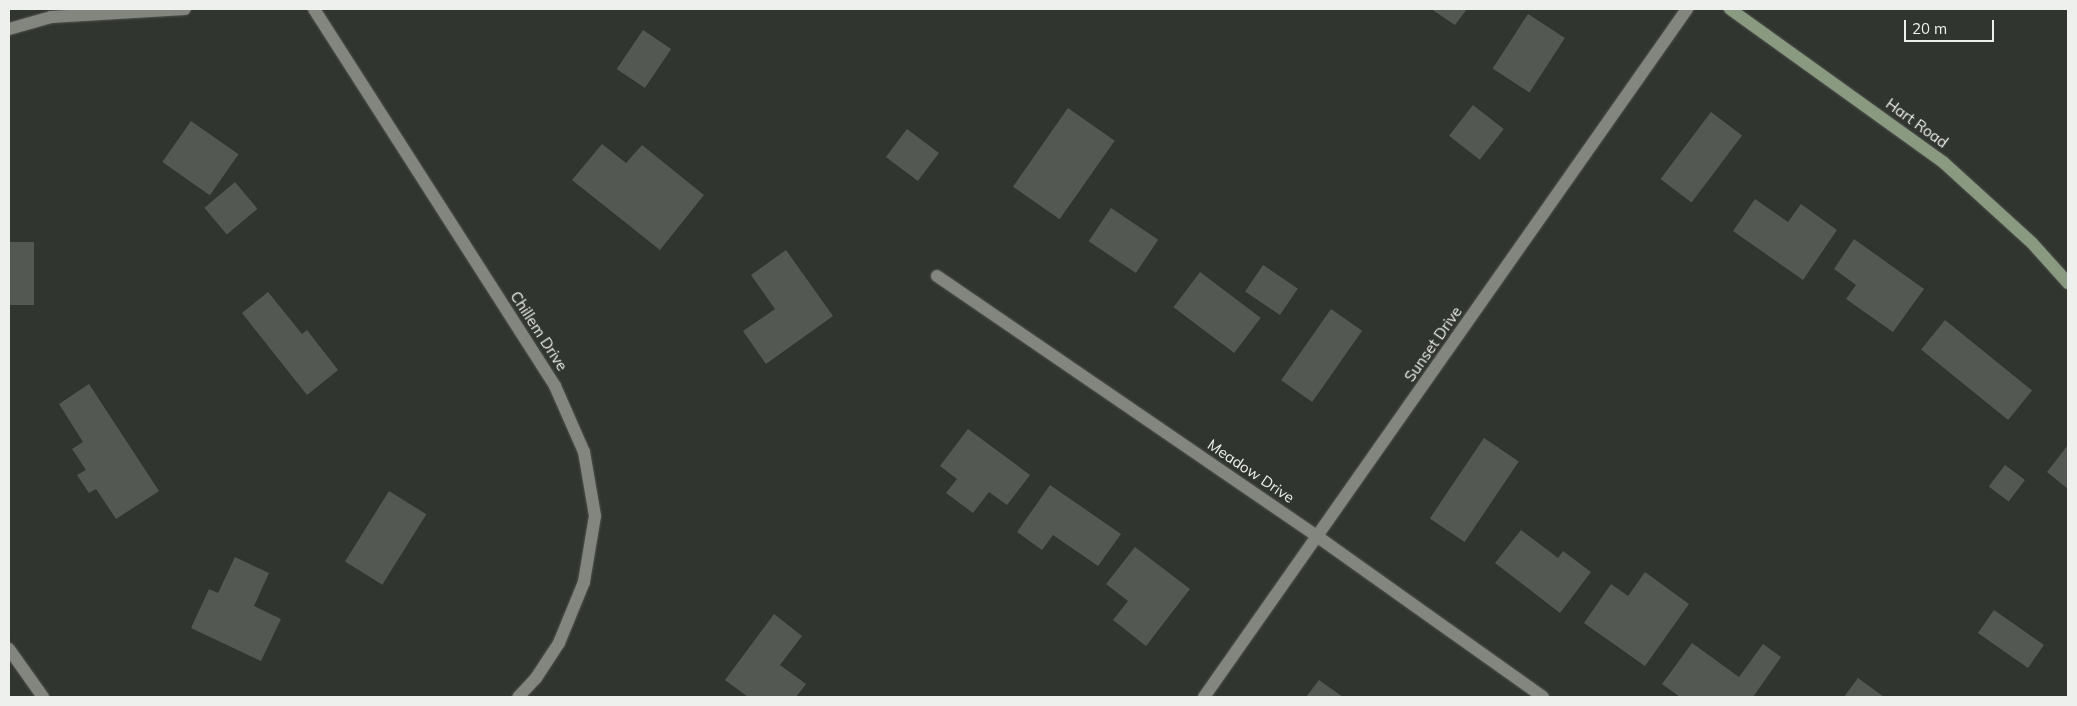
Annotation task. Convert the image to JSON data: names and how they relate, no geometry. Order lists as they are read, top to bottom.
{
  "streets": {
    "street": [
      "Hart Road",
      "Chillem Drive",
      "Sunset Drive",
      "Meadow Drive"
    ]
  },
  "crossings": [
    ["Sunset Drive", "Meadow Drive"]
  ],
  "scale_bar": "20 m"
}
